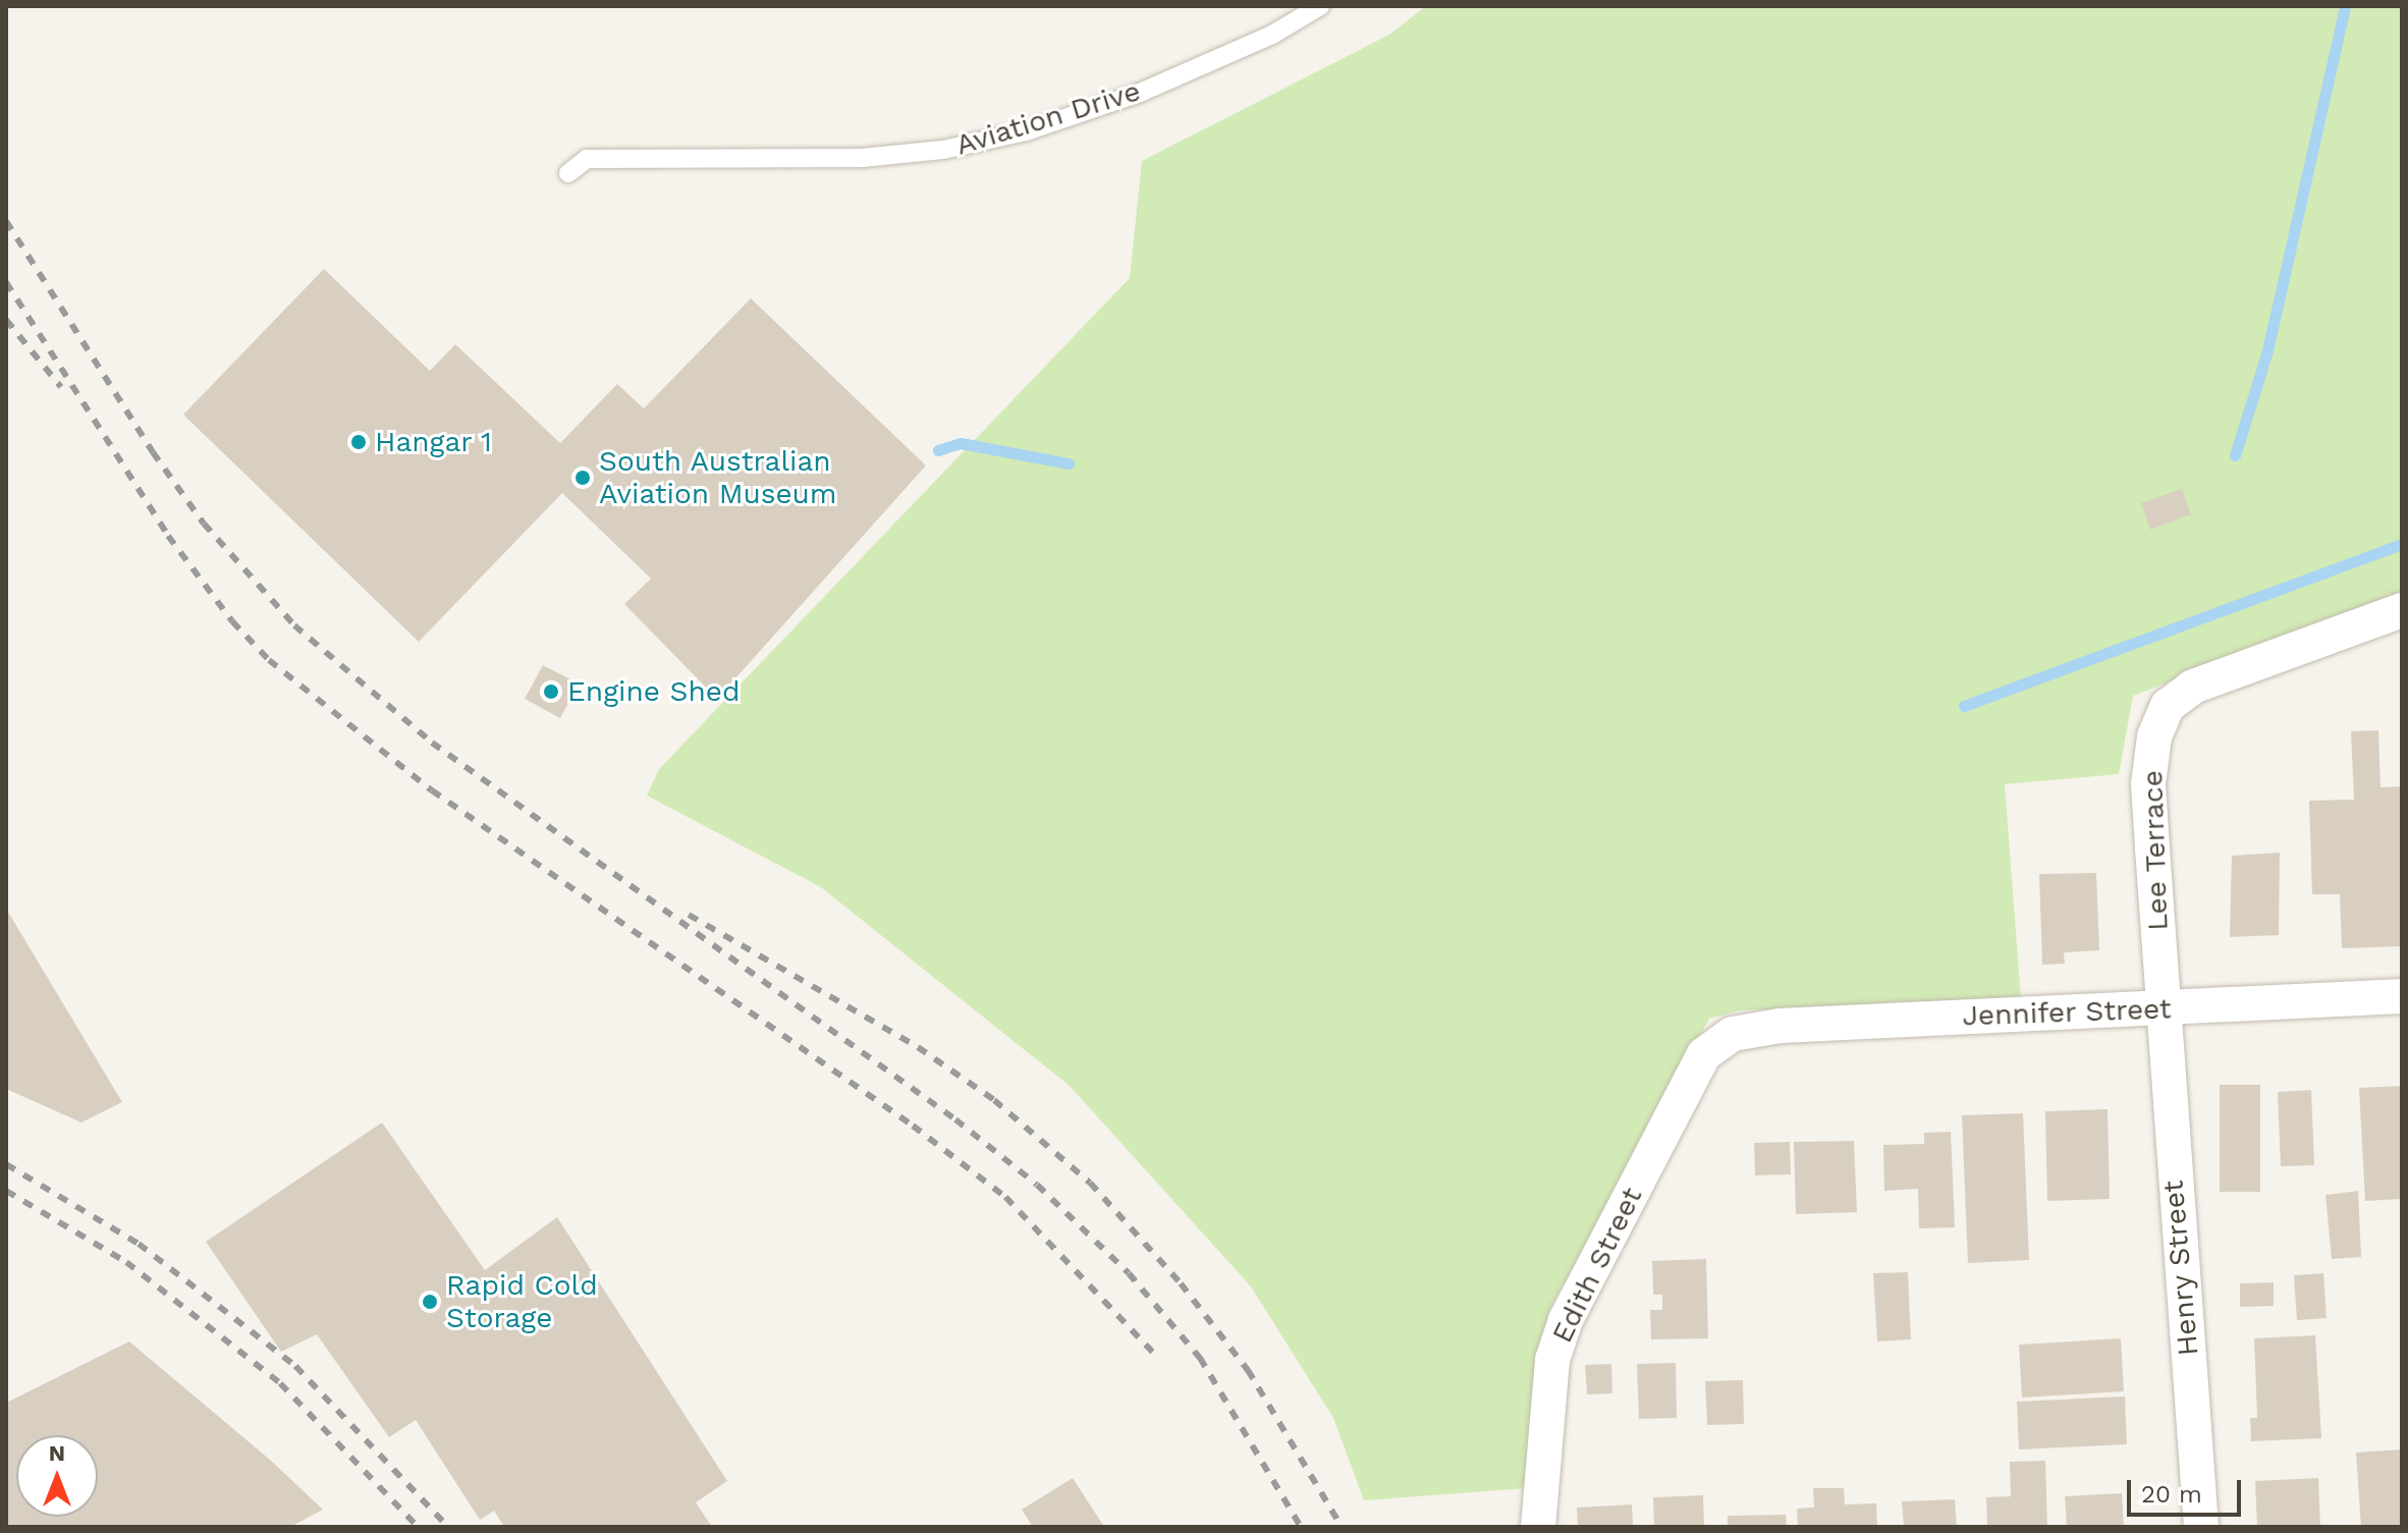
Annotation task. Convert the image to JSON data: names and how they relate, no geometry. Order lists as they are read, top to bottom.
{
  "streets": {
    "street": [
      "Lee Terrace",
      "Jennifer Street",
      "Edith Street",
      "Henry Street"
    ],
    "lane": ["Aviation Drive"]
  },
  "crossings": [
    ["Lee Terrace", "Jennifer Street"],
    ["Lee Terrace", "Henry Street"],
    ["Jennifer Street", "Edith Street"],
    ["Jennifer Street", "Henry Street"]
  ],
  "places": [
    "Hangar 1",
    "South Australian Aviation Museum",
    "Engine Shed",
    "Rapid Cold Storage"
  ],
  "scale_bar": "20 m",
  "north": "top"
}
